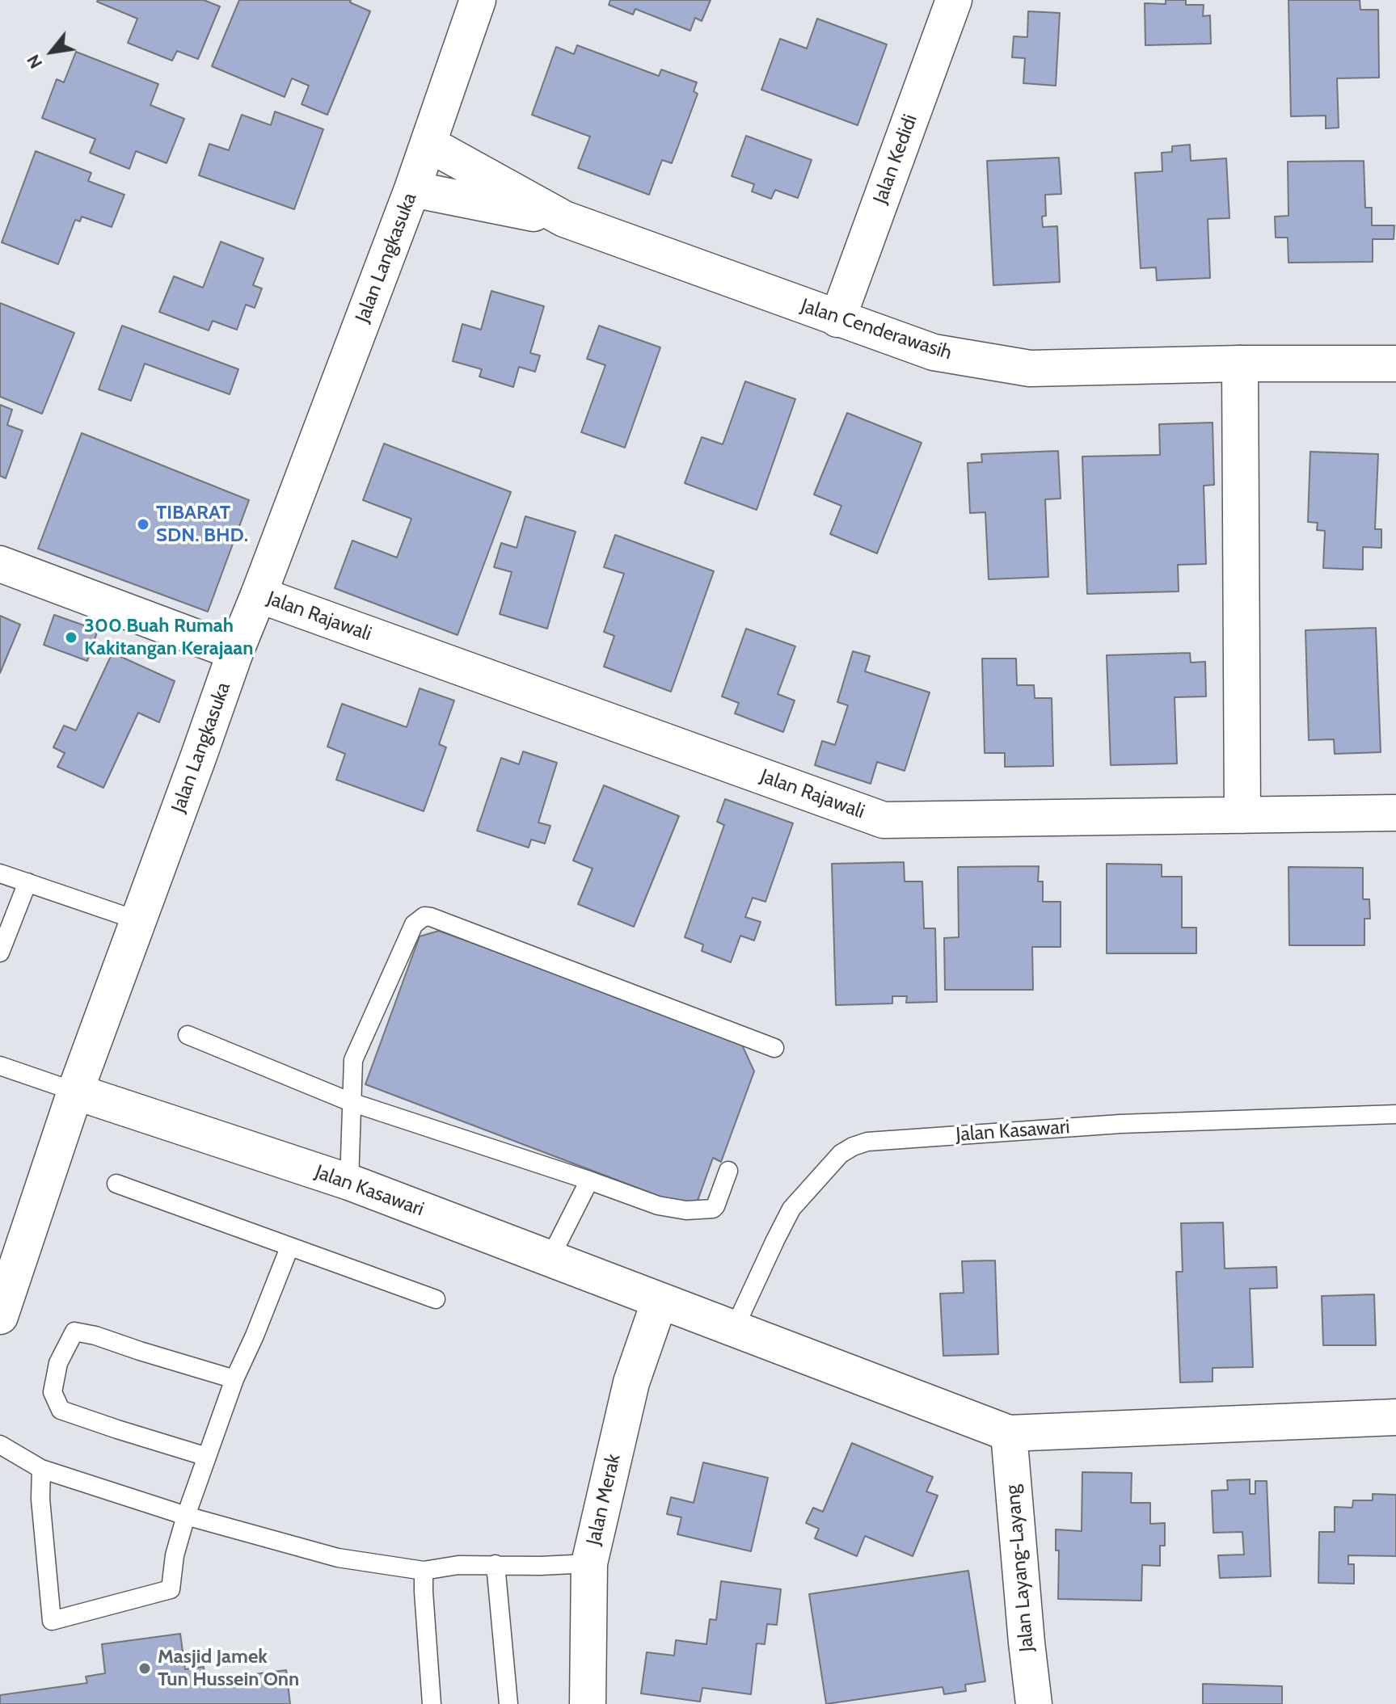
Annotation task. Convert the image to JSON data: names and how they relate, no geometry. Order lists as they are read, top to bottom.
{
  "streets": {
    "street": [
      "Jalan Kedidi",
      "Jalan Langkasuka",
      "Jalan Cenderawasih",
      "Jalan Rajawali",
      "Jalan Kasawari",
      "Jalan Merak",
      "Jalan Layang-Layang"
    ]
  },
  "crossings": [
    ["Jalan Kedidi", "Jalan Cenderawasih"],
    ["Jalan Langkasuka", "Jalan Cenderawasih"],
    ["Jalan Langkasuka", "Jalan Rajawali"],
    ["Jalan Langkasuka", "Jalan Kasawari"],
    ["Jalan Kasawari", "Jalan Merak"],
    ["Jalan Kasawari", "Jalan Layang-Layang"]
  ],
  "places": ["TIBARAT SDN. BHD.", "300 Buah Rumah Kakitangan Kerajaan", "Masjid Jamek Tun Hussein Onn"],
  "north": "bottom left"
}
